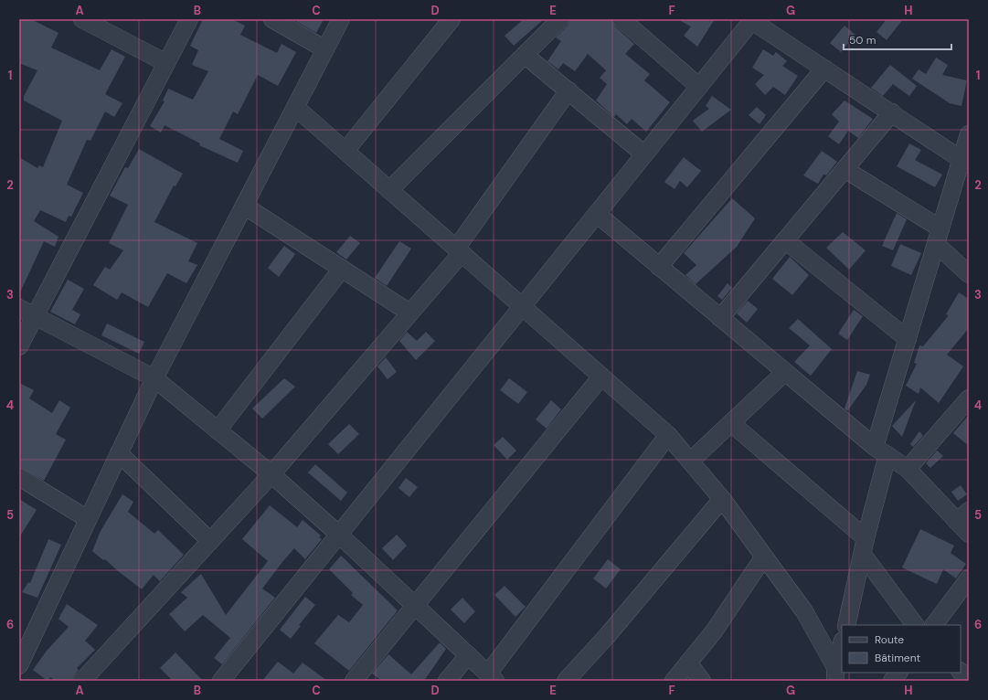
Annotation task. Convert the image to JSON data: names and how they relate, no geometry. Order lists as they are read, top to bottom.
{
  "legend": ["Route", "Bâtiment"],
  "scale_bar": "50 m",
  "grid": {
    "columns": [
      "A",
      "B",
      "C",
      "D",
      "E",
      "F",
      "G",
      "H"
    ],
    "rows": [
      "1",
      "2",
      "3",
      "4",
      "5",
      "6"
    ]
  }
}
